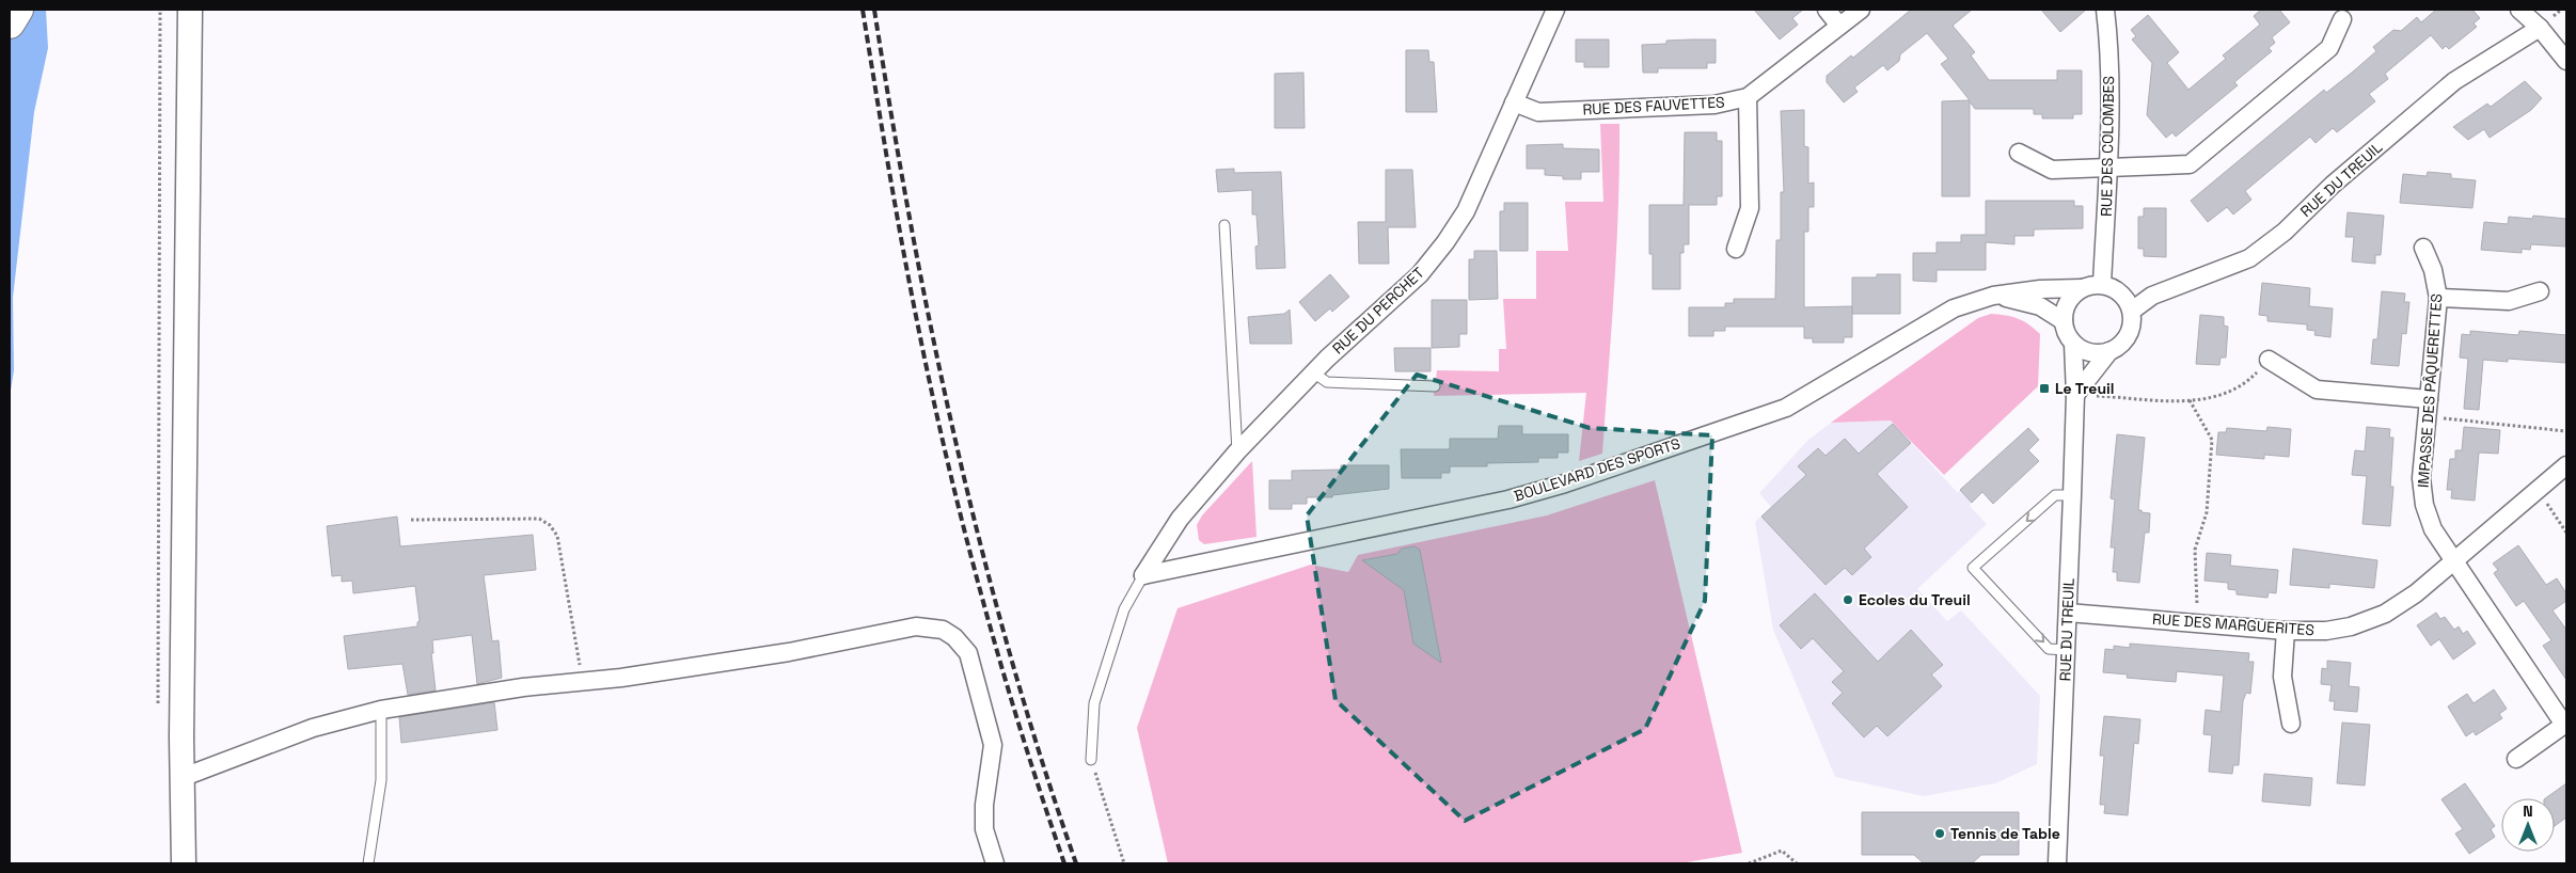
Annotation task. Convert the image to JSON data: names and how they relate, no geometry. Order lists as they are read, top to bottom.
{
  "streets": {
    "street": [
      "RUE DES FAUVETTES",
      "RUE DES COLOMBES",
      "RUE DU TREUIL",
      "RUE DU PERCHET",
      "IMPASSE DES PÂQUERETTES",
      "BOULEVARD DES SPORTS",
      "RUE DES MARGUERITES"
    ]
  },
  "crossings": [
    ["RUE DES FAUVETTES", "RUE DU PERCHET"],
    ["RUE DES COLOMBES", "RUE DU TREUIL"],
    ["RUE DES COLOMBES", "BOULEVARD DES SPORTS"],
    ["RUE DU TREUIL", "BOULEVARD DES SPORTS"],
    ["RUE DU TREUIL", "RUE DES MARGUERITES"],
    ["RUE DU PERCHET", "BOULEVARD DES SPORTS"],
    ["IMPASSE DES PÂQUERETTES", "RUE DES MARGUERITES"]
  ],
  "places": {
    "transit": ["Le Treuil"],
    "other": ["Ecoles du Treuil", "Tennis de Table"]
  },
  "north": "top"
}
